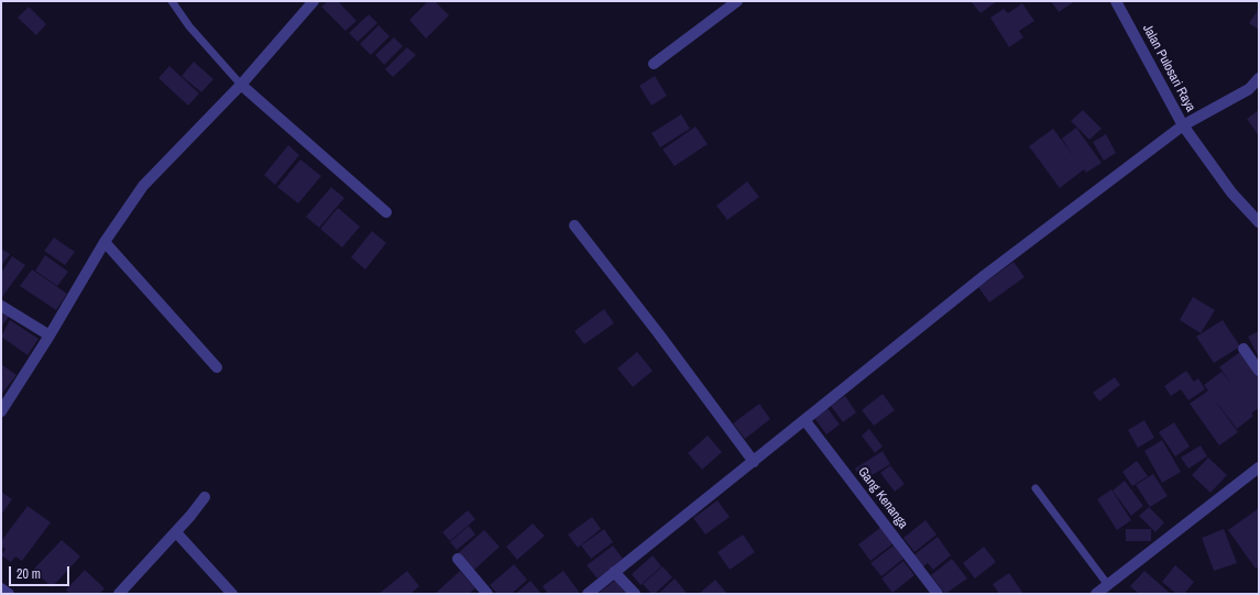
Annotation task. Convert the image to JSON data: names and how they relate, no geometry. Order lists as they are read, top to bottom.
{
  "streets": {
    "street": ["Jalan Pulosari Raya", "Gang Kenanga"]
  },
  "scale_bar": "20 m"
}
